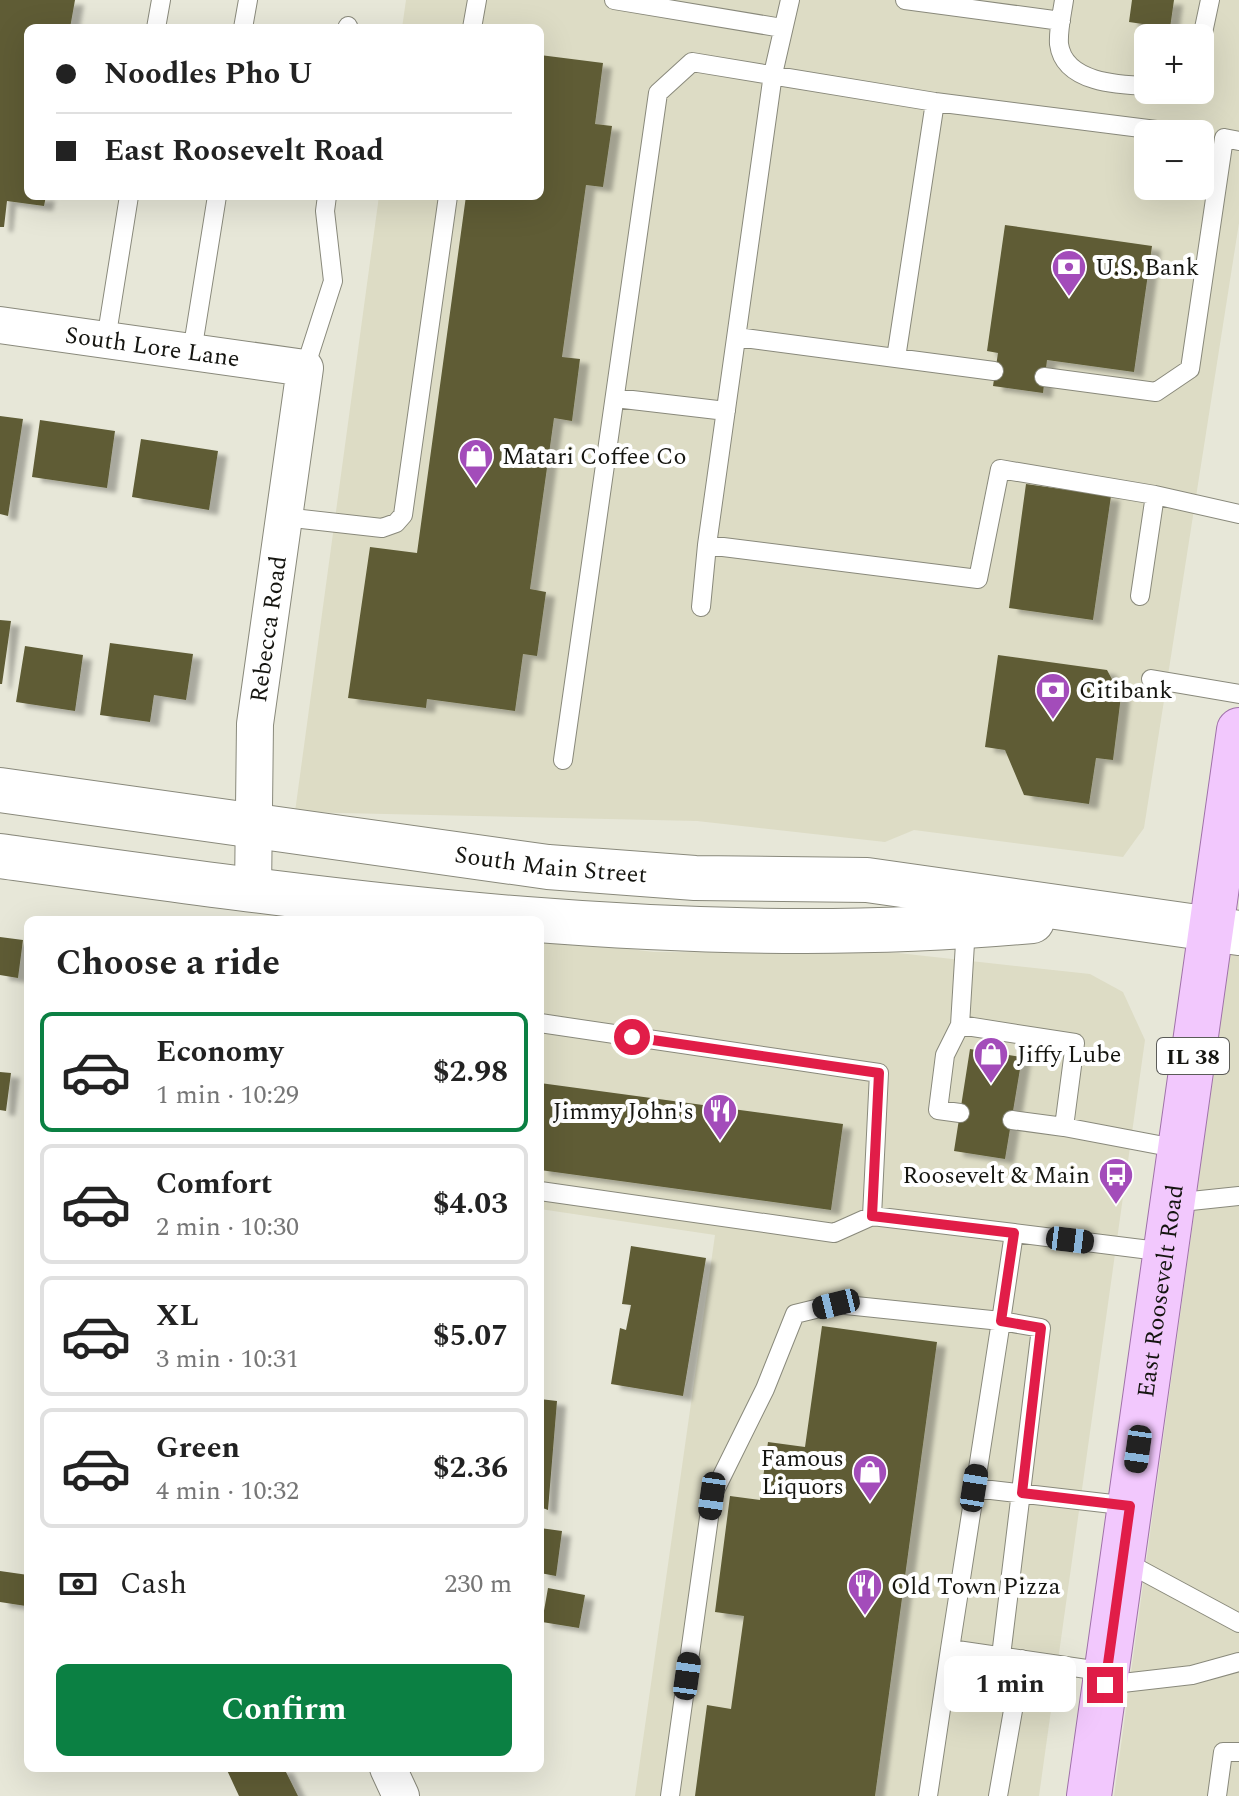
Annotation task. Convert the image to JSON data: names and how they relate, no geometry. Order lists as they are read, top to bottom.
{
  "streets": {
    "main road": ["IL 38", "East Roosevelt Road"],
    "street": ["South Lore Lane", "Rebecca Road", "South Main Street"]
  },
  "crossings": [
    ["South Lore Lane", "Rebecca Road"],
    ["Rebecca Road", "South Main Street"],
    ["South Main Street", "IL 38"],
    ["South Main Street", "East Roosevelt Road"],
    ["IL 38", "East Roosevelt Road"]
  ],
  "places": {
    "bank": ["U.S. Bank", "Citibank"],
    "shop": ["Matari Coffee Co", "Jiffy Lube", "Famous Liquors"],
    "restaurant": ["Jimmy John's", "Old Town Pizza"],
    "bus stop": ["Roosevelt & Main"]
  },
  "page": {
    "map_buttons": ["+", "−"],
    "banner": ["Noodles Pho U", "East Roosevelt Road"],
    "heading": "Choose a ride",
    "list": [
      {
        "name": "Economy",
        "note": "1 min · 10:29",
        "value": "$2.98"
      },
      {
        "name": "Comfort",
        "note": "2 min · 10:30",
        "value": "$4.03"
      },
      {
        "name": "XL",
        "note": "3 min · 10:31",
        "value": "$5.07"
      },
      {
        "name": "Green",
        "note": "4 min · 10:32",
        "value": "$2.36"
      }
    ],
    "pay": ["Cash", "230 m"],
    "buttons": "Confirm",
    "bubble": "1 min"
  }
}
